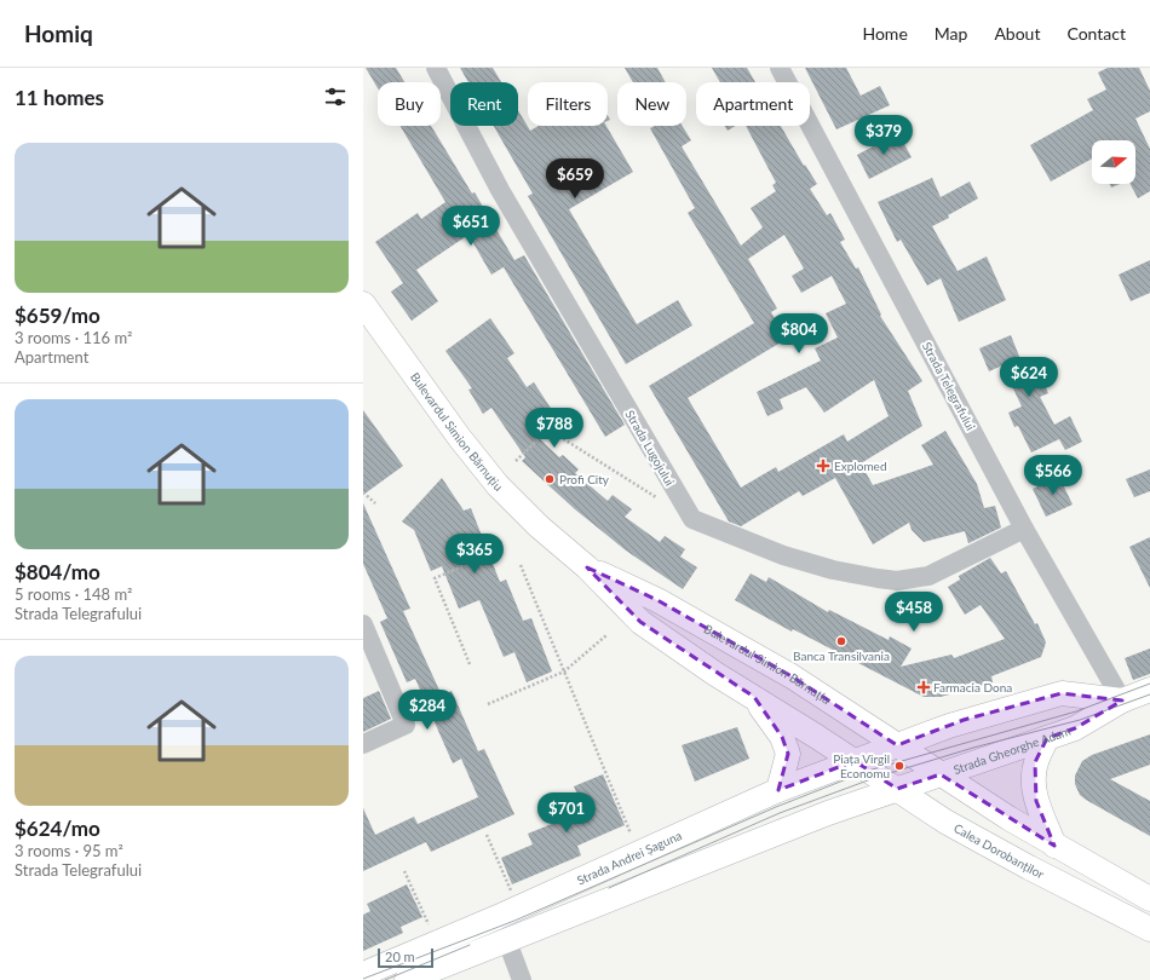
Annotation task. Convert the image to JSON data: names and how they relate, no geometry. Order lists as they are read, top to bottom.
{
  "streets": {
    "main road": [
      "Bulevardul Simion Bărnuțiu",
      "Strada Gheorghe Adam",
      "Calea Dorobanților",
      "Strada Andrei Șaguna"
    ],
    "street": ["Strada Telegrafului", "Strada Lugojului"]
  },
  "crossings": [
    ["Strada Telegrafului", "Strada Lugojului"],
    ["Strada Telegrafului", "Strada Gheorghe Adam"],
    ["Bulevardul Simion Bărnuțiu", "Strada Gheorghe Adam"],
    ["Bulevardul Simion Bărnuțiu", "Calea Dorobanților"],
    ["Bulevardul Simion Bărnuțiu", "Strada Andrei Șaguna"],
    ["Strada Gheorghe Adam", "Calea Dorobanților"],
    ["Strada Gheorghe Adam", "Strada Andrei Șaguna"],
    ["Calea Dorobanților", "Strada Andrei Șaguna"]
  ],
  "places": {
    "health": ["Explomed", "Farmacia Dona"],
    "other": ["Profi City", "Banca Transilvania", "Piața Virgil Economu"]
  },
  "scale_bar": "20 m",
  "north": "right",
  "page": {
    "header": "Homiq",
    "nav": [
      "Home",
      "Map",
      "About",
      "Contact"
    ],
    "heading": "11 homes",
    "chip": [
      "Buy",
      "Rent",
      "Filters",
      "New",
      "Apartment"
    ],
    "price": [
      "$379",
      "$659",
      "$651",
      "$804",
      "$624",
      "$788",
      "$566",
      "$365",
      "$458",
      "$284",
      "$701"
    ],
    "list": [
      {
        "name": "$659/mo",
        "note": "3 rooms · 116 m² · Apartment"
      },
      {
        "name": "$804/mo",
        "note": "5 rooms · 148 m² · Strada Telegrafului"
      },
      {
        "name": "$624/mo",
        "note": "3 rooms · 95 m² · Strada Telegrafului"
      }
    ],
    "scale": "20 m"
  }
}
